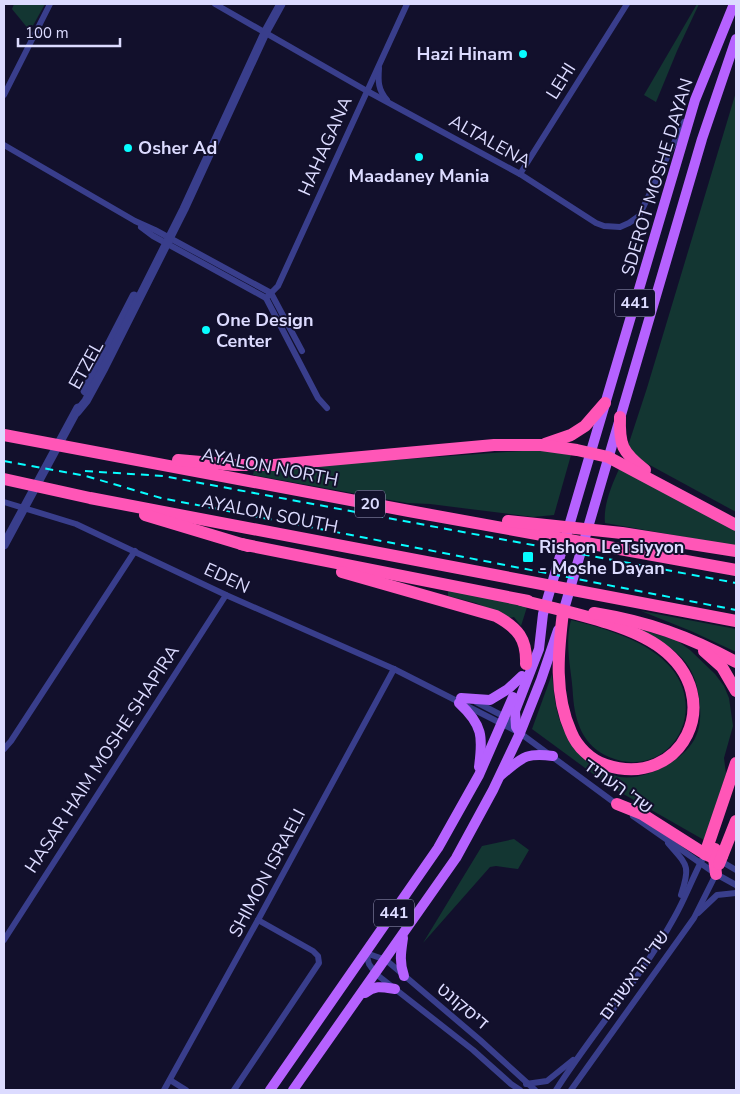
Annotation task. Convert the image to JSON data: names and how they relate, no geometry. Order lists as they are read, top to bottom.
{
  "streets": {
    "highway": ["AYALON NORTH", "20", "AYALON SOUTH"],
    "main road": ["SDEROT MOSHE DAYAN", "441"],
    "street": [
      "LEHI",
      "ALTALENA",
      "HAHAGANA",
      "ETZEL",
      "EDEN",
      "HASAR HAIM MOSHE SHAPIRA",
      "שד' העתיד",
      "SHIMON ISRAELI",
      "שד' הראשונים",
      "דיסקונט"
    ]
  },
  "crossings": [
    ["LEHI", "ALTALENA"],
    ["ALTALENA", "HAHAGANA"],
    ["ALTALENA", "SDEROT MOSHE DAYAN"],
    ["ALTALENA", "ETZEL"],
    ["SDEROT MOSHE DAYAN", "441"],
    ["441", "EDEN"],
    ["441", "שד' העתיד"],
    ["441", "דיסקונט"],
    ["EDEN", "HASAR HAIM MOSHE SHAPIRA"],
    ["EDEN", "שד' העתיד"],
    ["EDEN", "SHIMON ISRAELI"],
    ["שד' העתיד", "שד' הראשונים"]
  ],
  "places": {
    "other": [
      "Hazi Hinam",
      "Osher Ad",
      "Maadaney Mania",
      "One Design Center"
    ],
    "transit": ["Rishon LeTsiyyon - Moshe Dayan"]
  },
  "scale_bar": "100 m"
}
